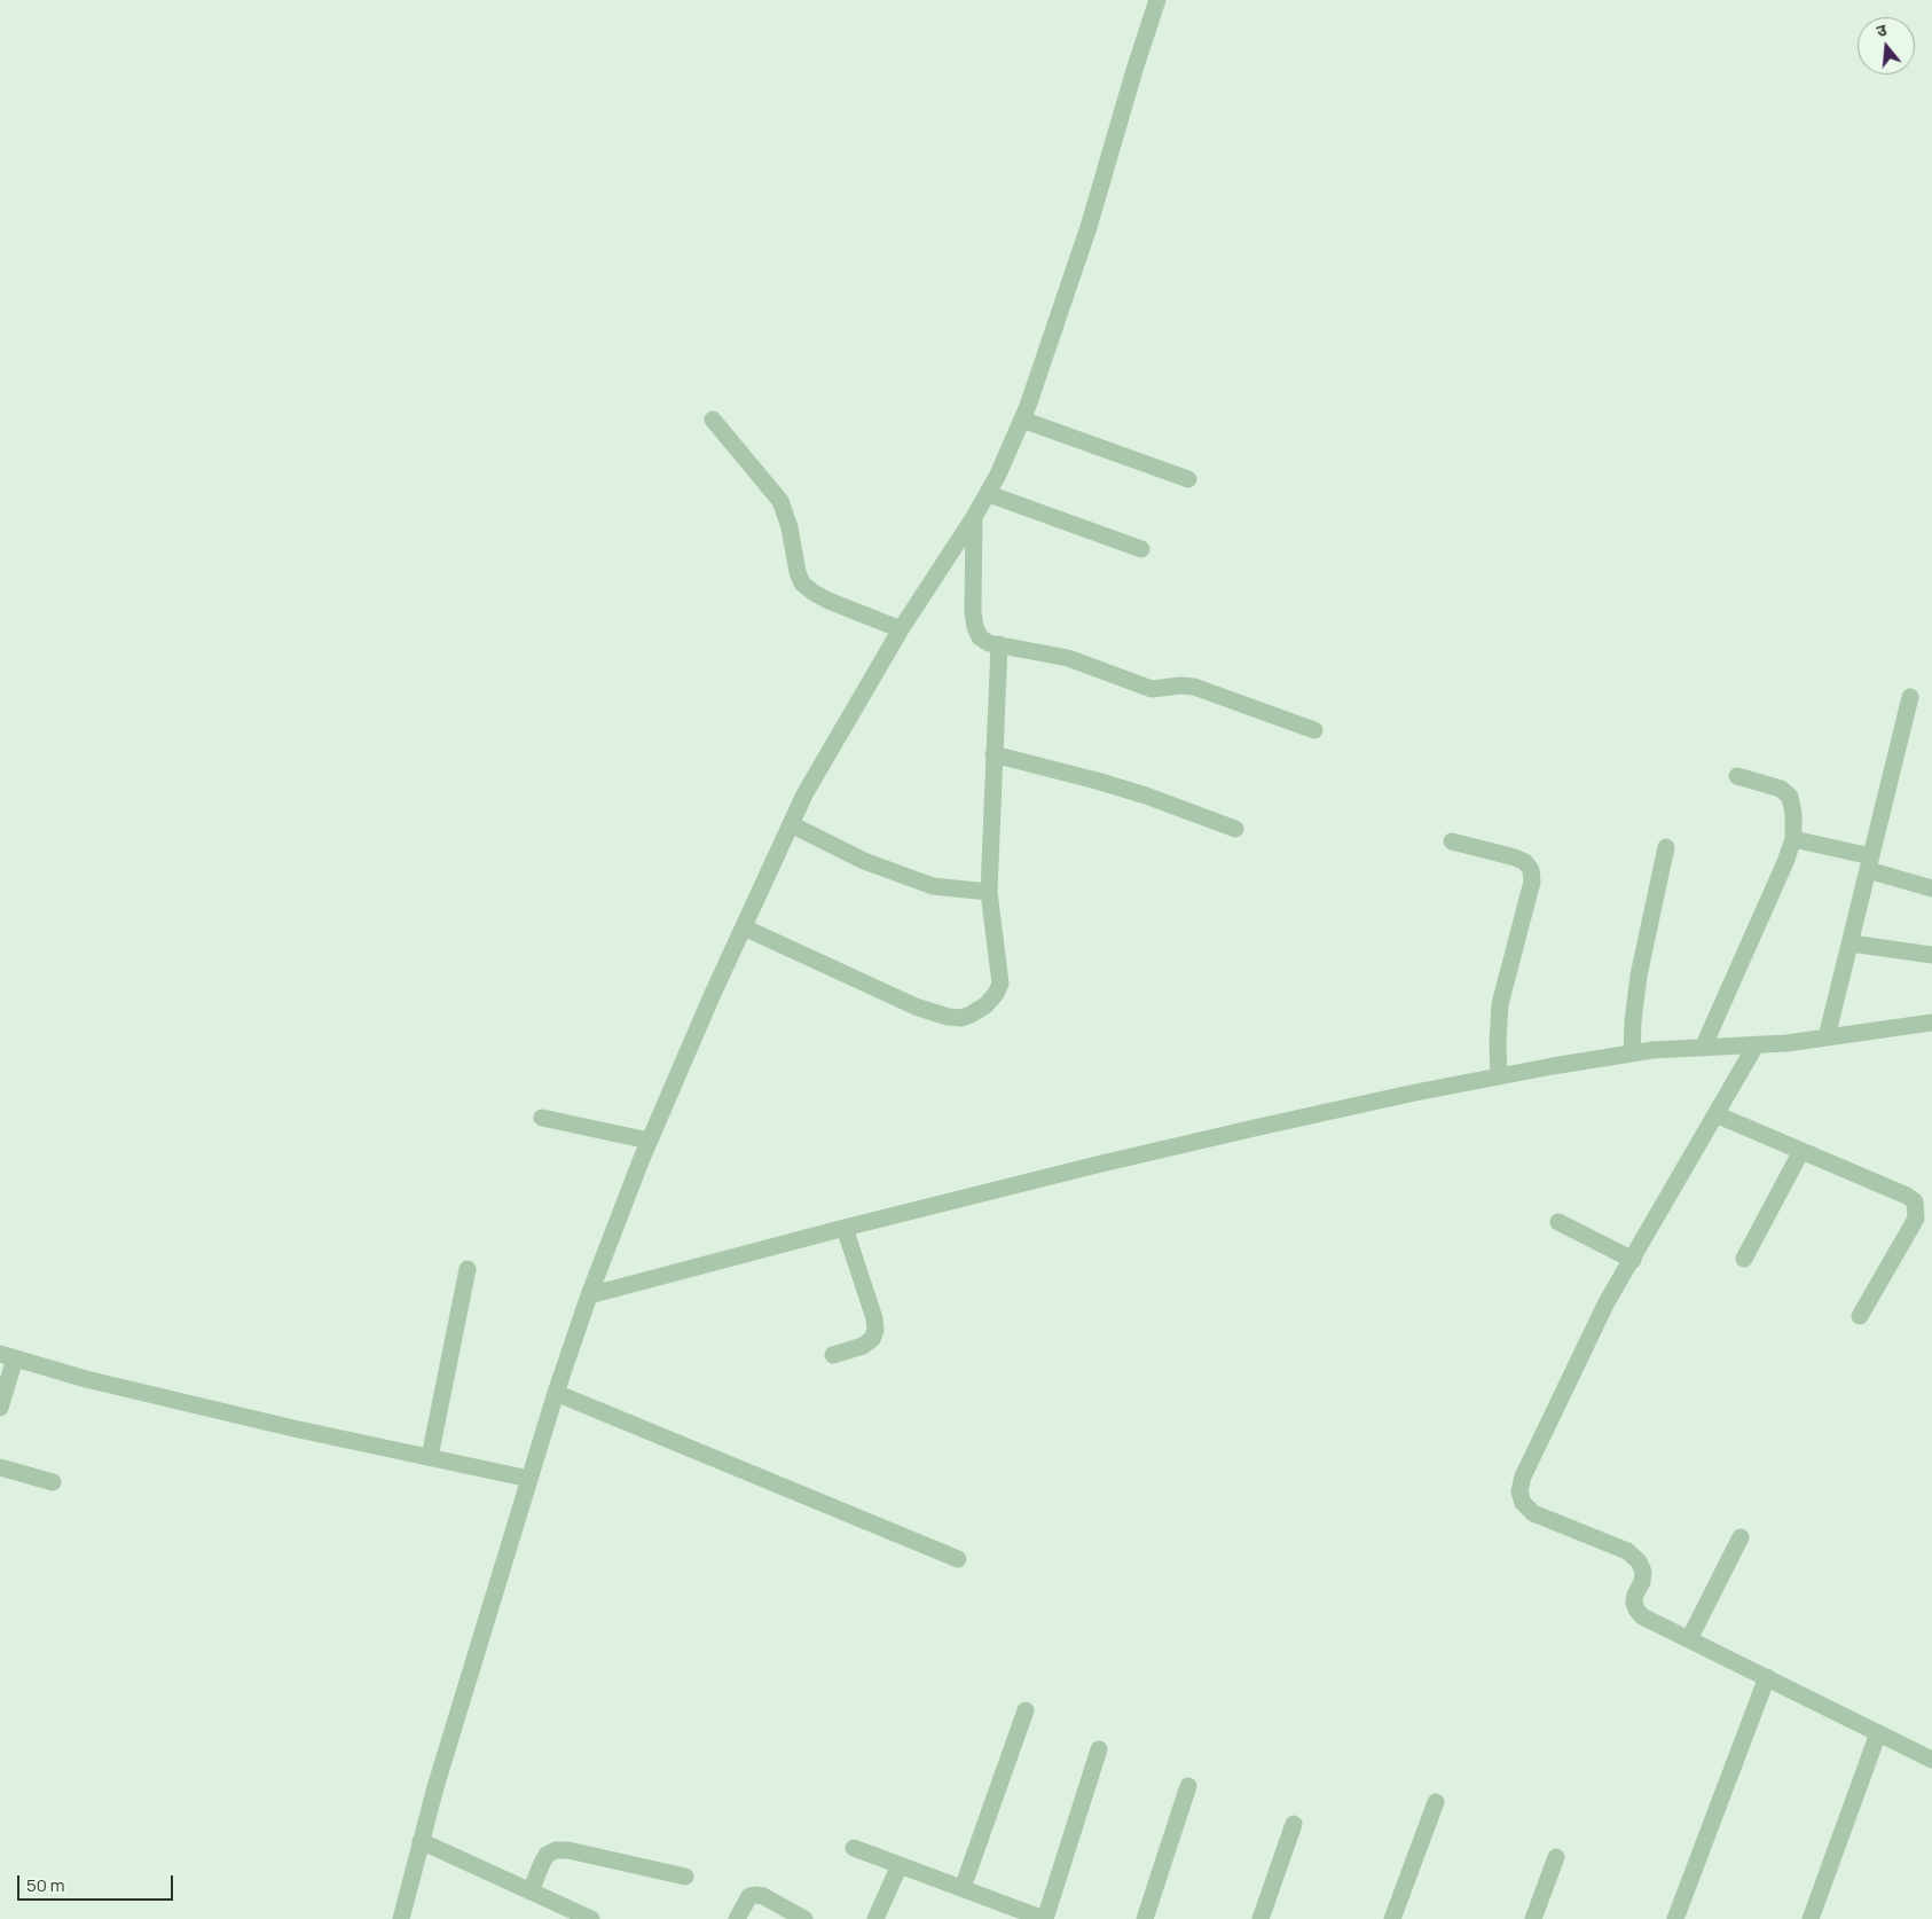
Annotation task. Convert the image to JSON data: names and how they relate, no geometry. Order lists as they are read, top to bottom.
{
  "scale_bar": "50 m",
  "north": "top"
}
